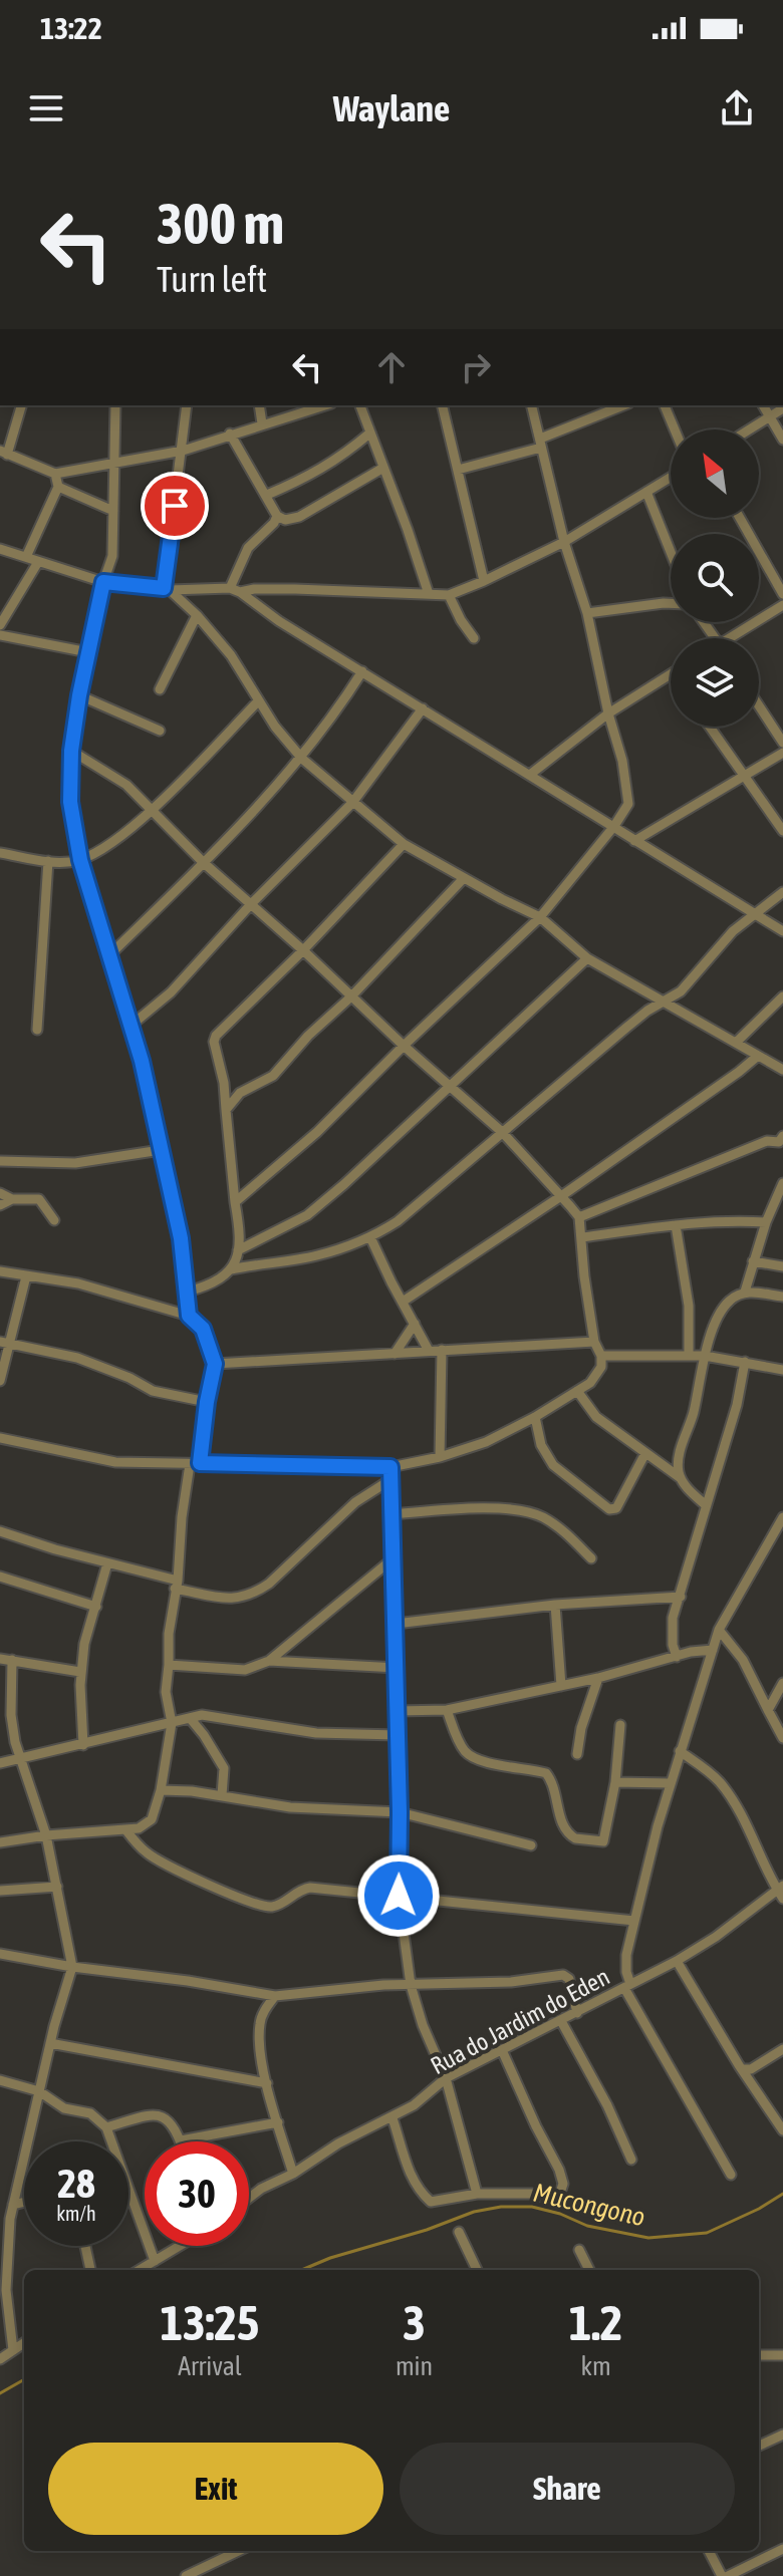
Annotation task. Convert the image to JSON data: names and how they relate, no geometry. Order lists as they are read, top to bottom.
{
  "streets": {
    "street": ["Rua do Jardim do Eden"]
  },
  "water": ["Mucongono"],
  "north": "top left",
  "page": {
    "status": "13:22",
    "header": "Waylane",
    "turn": ["300 m", "Turn left"],
    "speed": "28 km/h",
    "limit": "30",
    "eta": [
      "13:25",
      "Arrival",
      "3",
      "min",
      "1.2",
      "km"
    ],
    "buttons": ["Exit", "Share"]
  }
}
